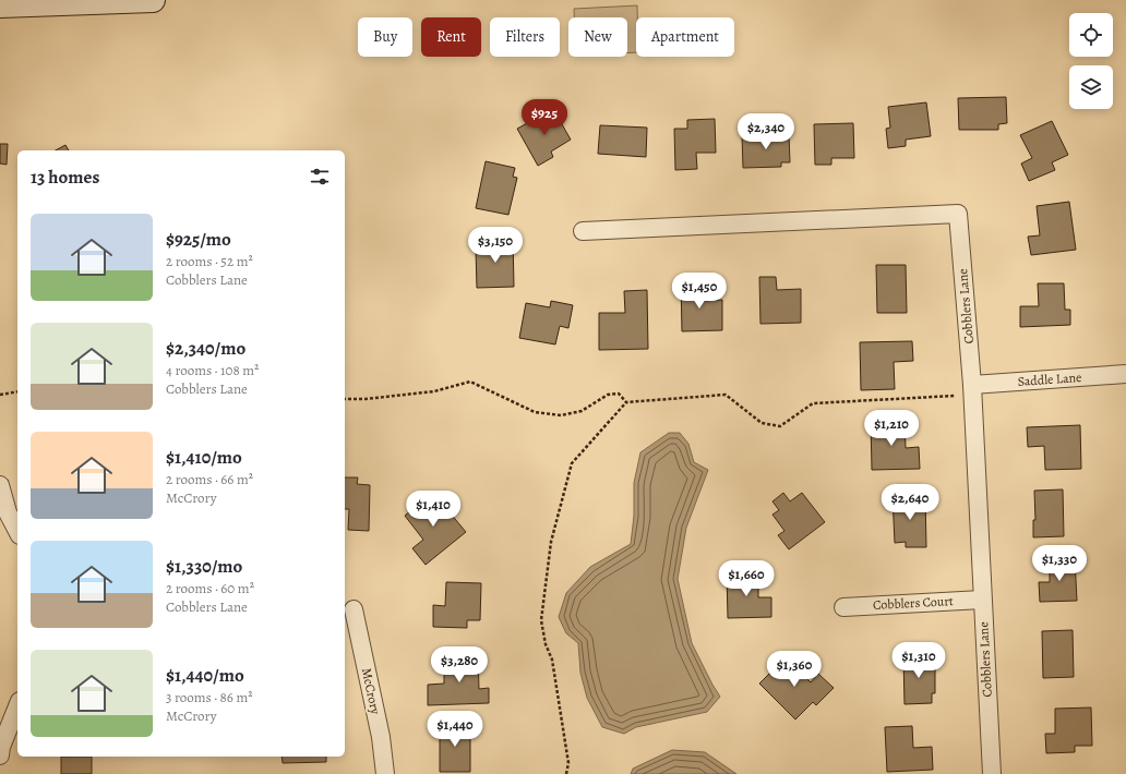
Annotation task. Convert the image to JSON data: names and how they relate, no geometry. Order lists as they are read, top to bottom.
{
  "streets": {
    "street": [
      "Cobblers Lane",
      "Saddle Lane",
      "Cobblers Court",
      "McCrory"
    ]
  },
  "crossings": [
    ["Cobblers Lane", "Saddle Lane"],
    ["Cobblers Lane", "Cobblers Court"]
  ],
  "page": {
    "chip": [
      "Buy",
      "Rent",
      "Filters",
      "New",
      "Apartment"
    ],
    "price": [
      "$925",
      "$2,340",
      "$3,150",
      "$1,450",
      "$1,210",
      "$2,640",
      "$1,410",
      "$1,330",
      "$1,660",
      "$1,310",
      "$3,280",
      "$1,360",
      "$1,440"
    ],
    "heading": "13 homes",
    "list": [
      {
        "name": "$925/mo",
        "note": "2 rooms · 52 m² · Cobblers Lane"
      },
      {
        "name": "$2,340/mo",
        "note": "4 rooms · 108 m² · Cobblers Lane"
      },
      {
        "name": "$1,410/mo",
        "note": "2 rooms · 66 m² · McCrory"
      },
      {
        "name": "$1,330/mo",
        "note": "2 rooms · 60 m² · Cobblers Lane"
      },
      {
        "name": "$1,440/mo",
        "note": "3 rooms · 86 m² · McCrory"
      }
    ]
  }
}
